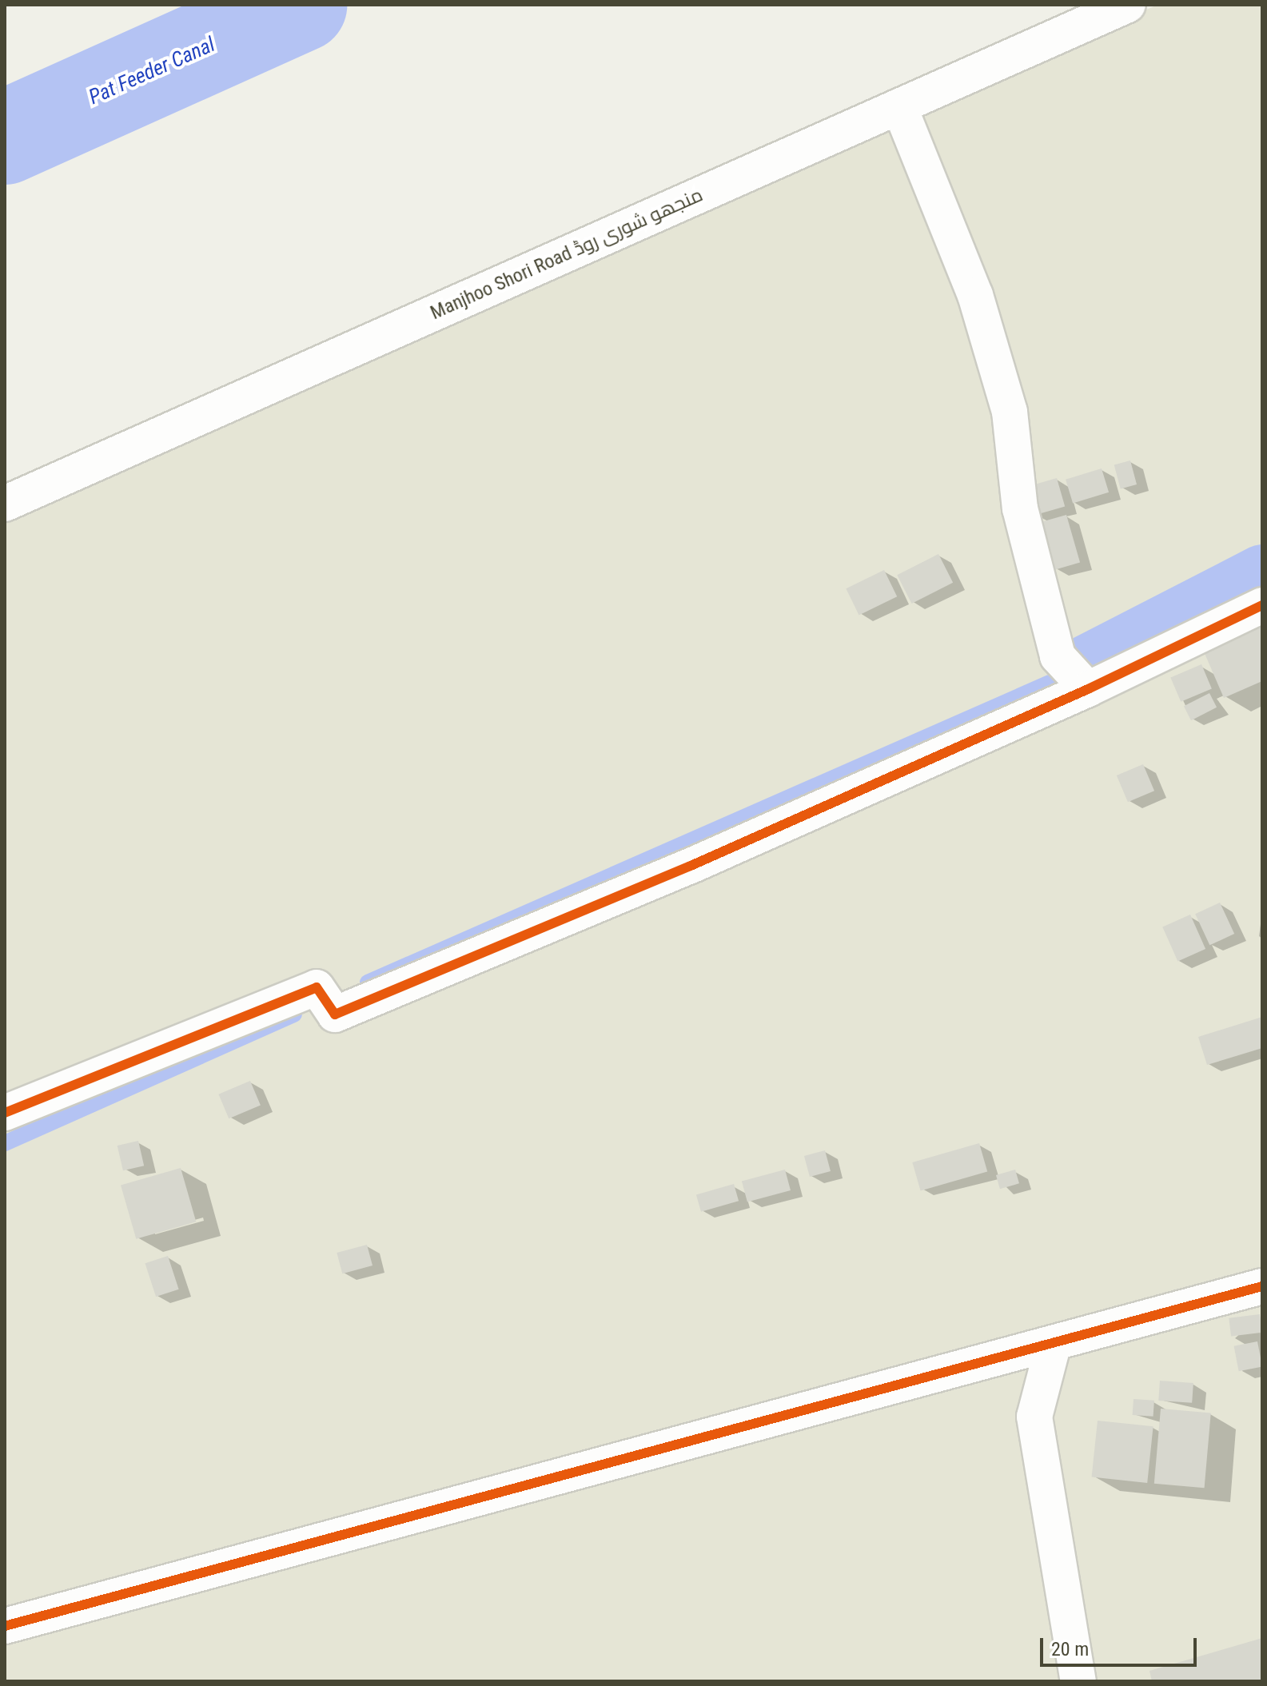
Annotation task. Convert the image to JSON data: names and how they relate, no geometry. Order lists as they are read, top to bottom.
{
  "streets": {
    "street": ["Manjhoo Shori Road منجھو شوری روڈ"]
  },
  "water": ["Pat Feeder Canal"],
  "scale_bar": "20 m"
}
